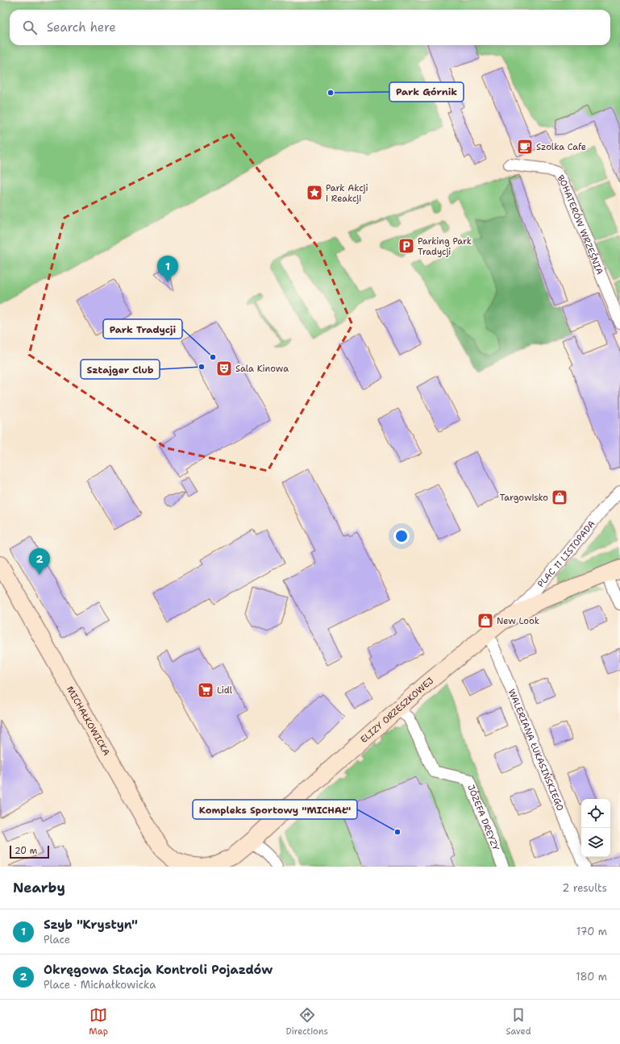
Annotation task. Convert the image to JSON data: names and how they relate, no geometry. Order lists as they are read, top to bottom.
{
  "streets": {
    "street": [
      "BOHATERÓW WRZEŚNIA",
      "PLAC 11 LISTOPADA",
      "ELIZY ORZESZKOWEJ",
      "MICHAŁKOWICKA",
      "WALERIANA ŁUKASIŃSKIEGO",
      "JÓZEFA DREYZY"
    ]
  },
  "crossings": [
    ["PLAC 11 LISTOPADA", "ELIZY ORZESZKOWEJ"],
    ["ELIZY ORZESZKOWEJ", "MICHAŁKOWICKA"],
    ["ELIZY ORZESZKOWEJ", "WALERIANA ŁUKASIŃSKIEGO"],
    ["ELIZY ORZESZKOWEJ", "JÓZEFA DREYZY"]
  ],
  "places": {
    "other": [
      "Park Górnik",
      "Park Tradycji",
      "Sztajger Club",
      "Kompleks Sportowy \"MICHAŁ\""
    ],
    "cafe": ["Szolka Cafe"],
    "place": ["Park Akcji i Reakcji"],
    "parking": ["Parking Park Tradycji"],
    "theatre": ["Sala Kinowa"],
    "shop": ["Targowisko", "New Look"],
    "supermarket": ["Lidl"]
  },
  "scale_bar": "20 m",
  "page": {
    "search": "Search here",
    "pins": ["1", "2"],
    "scale": "20 m",
    "heading": ["Nearby", "2 results"],
    "list": [
      {
        "mark": "1",
        "name": "Szyb \"Krystyn\"",
        "note": "Place",
        "value": "170 m"
      },
      {
        "mark": "2",
        "name": "Okręgowa Stacja Kontroli Pojazdów",
        "note": "Place · Michałkowicka",
        "value": "180 m"
      }
    ],
    "nav": ["Map", "Directions", "Saved"]
  }
}
